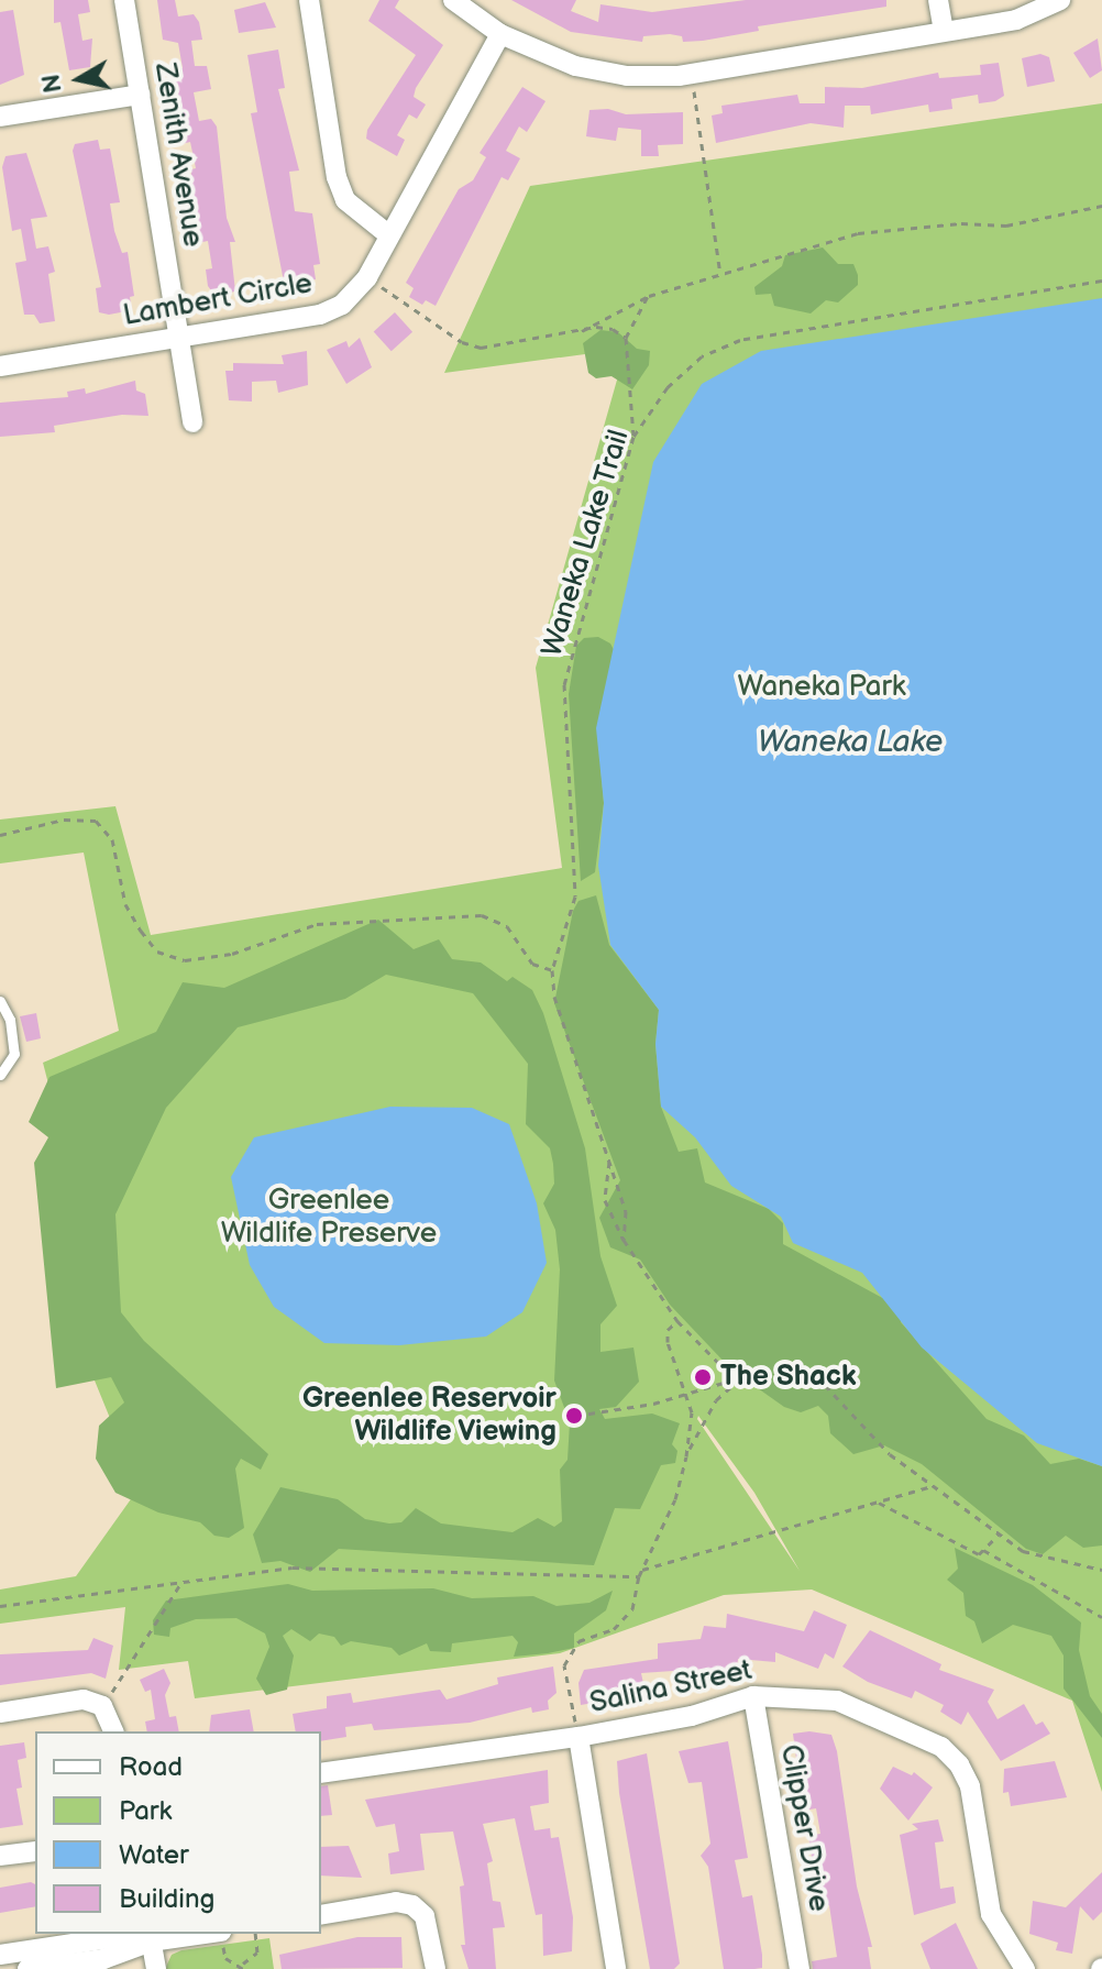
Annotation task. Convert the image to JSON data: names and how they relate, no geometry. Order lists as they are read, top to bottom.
{
  "streets": {
    "street": [
      "Zenith Avenue",
      "Lambert Circle",
      "Salina Street",
      "Clipper Drive"
    ],
    "path": ["Waneka Lake Trail"]
  },
  "crossings": [
    ["Zenith Avenue", "Lambert Circle"],
    ["Salina Street", "Clipper Drive"]
  ],
  "water": ["Waneka Lake"],
  "parks": ["Waneka Park", "Greenlee Wildlife Preserve"],
  "places": ["The Shack", "Greenlee Reservoir Wildlife Viewing"],
  "legend": [
    "Road",
    "Park",
    "Water",
    "Building"
  ],
  "north": "left"
}
